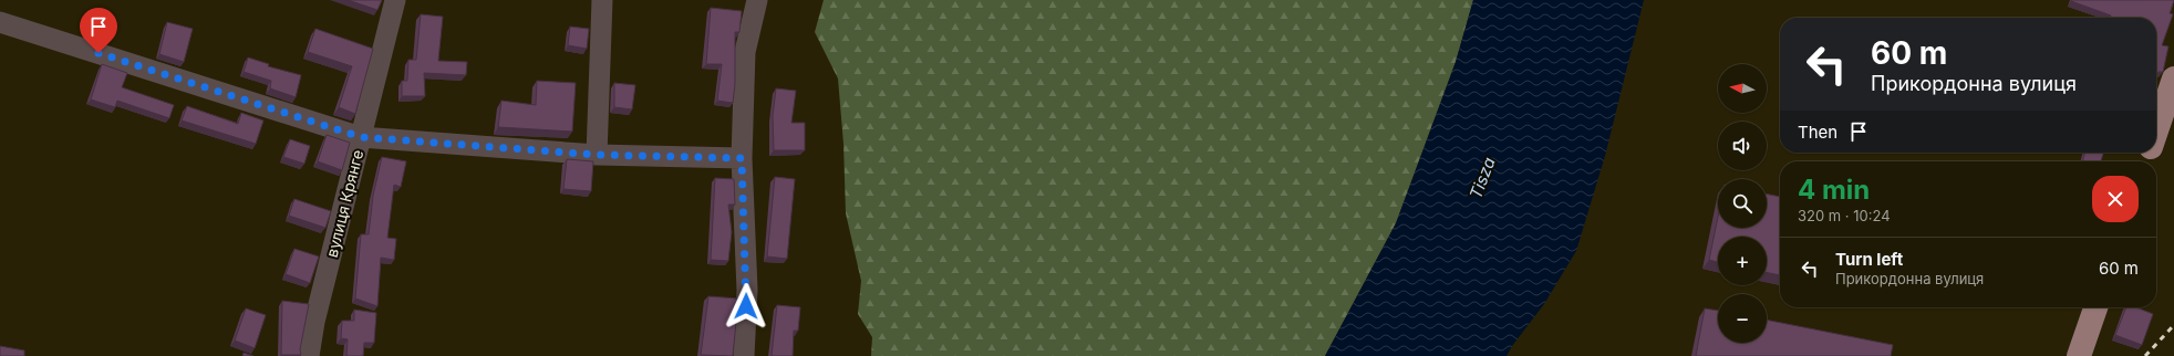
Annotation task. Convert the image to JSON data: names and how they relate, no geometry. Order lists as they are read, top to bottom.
{
  "streets": {
    "street": ["вулиця Крянге"]
  },
  "water": ["Tisza"],
  "north": "left",
  "page": {
    "turn": ["60 m", "Прикордонна вулиця"],
    "map_buttons": ["+", "−"],
    "then": "Then",
    "heading": ["4 min", "320 m · 10:24"],
    "list": [
      {
        "name": "Turn left",
        "note": "Прикордонна вулиця",
        "value": "60 m"
      }
    ]
  }
}
